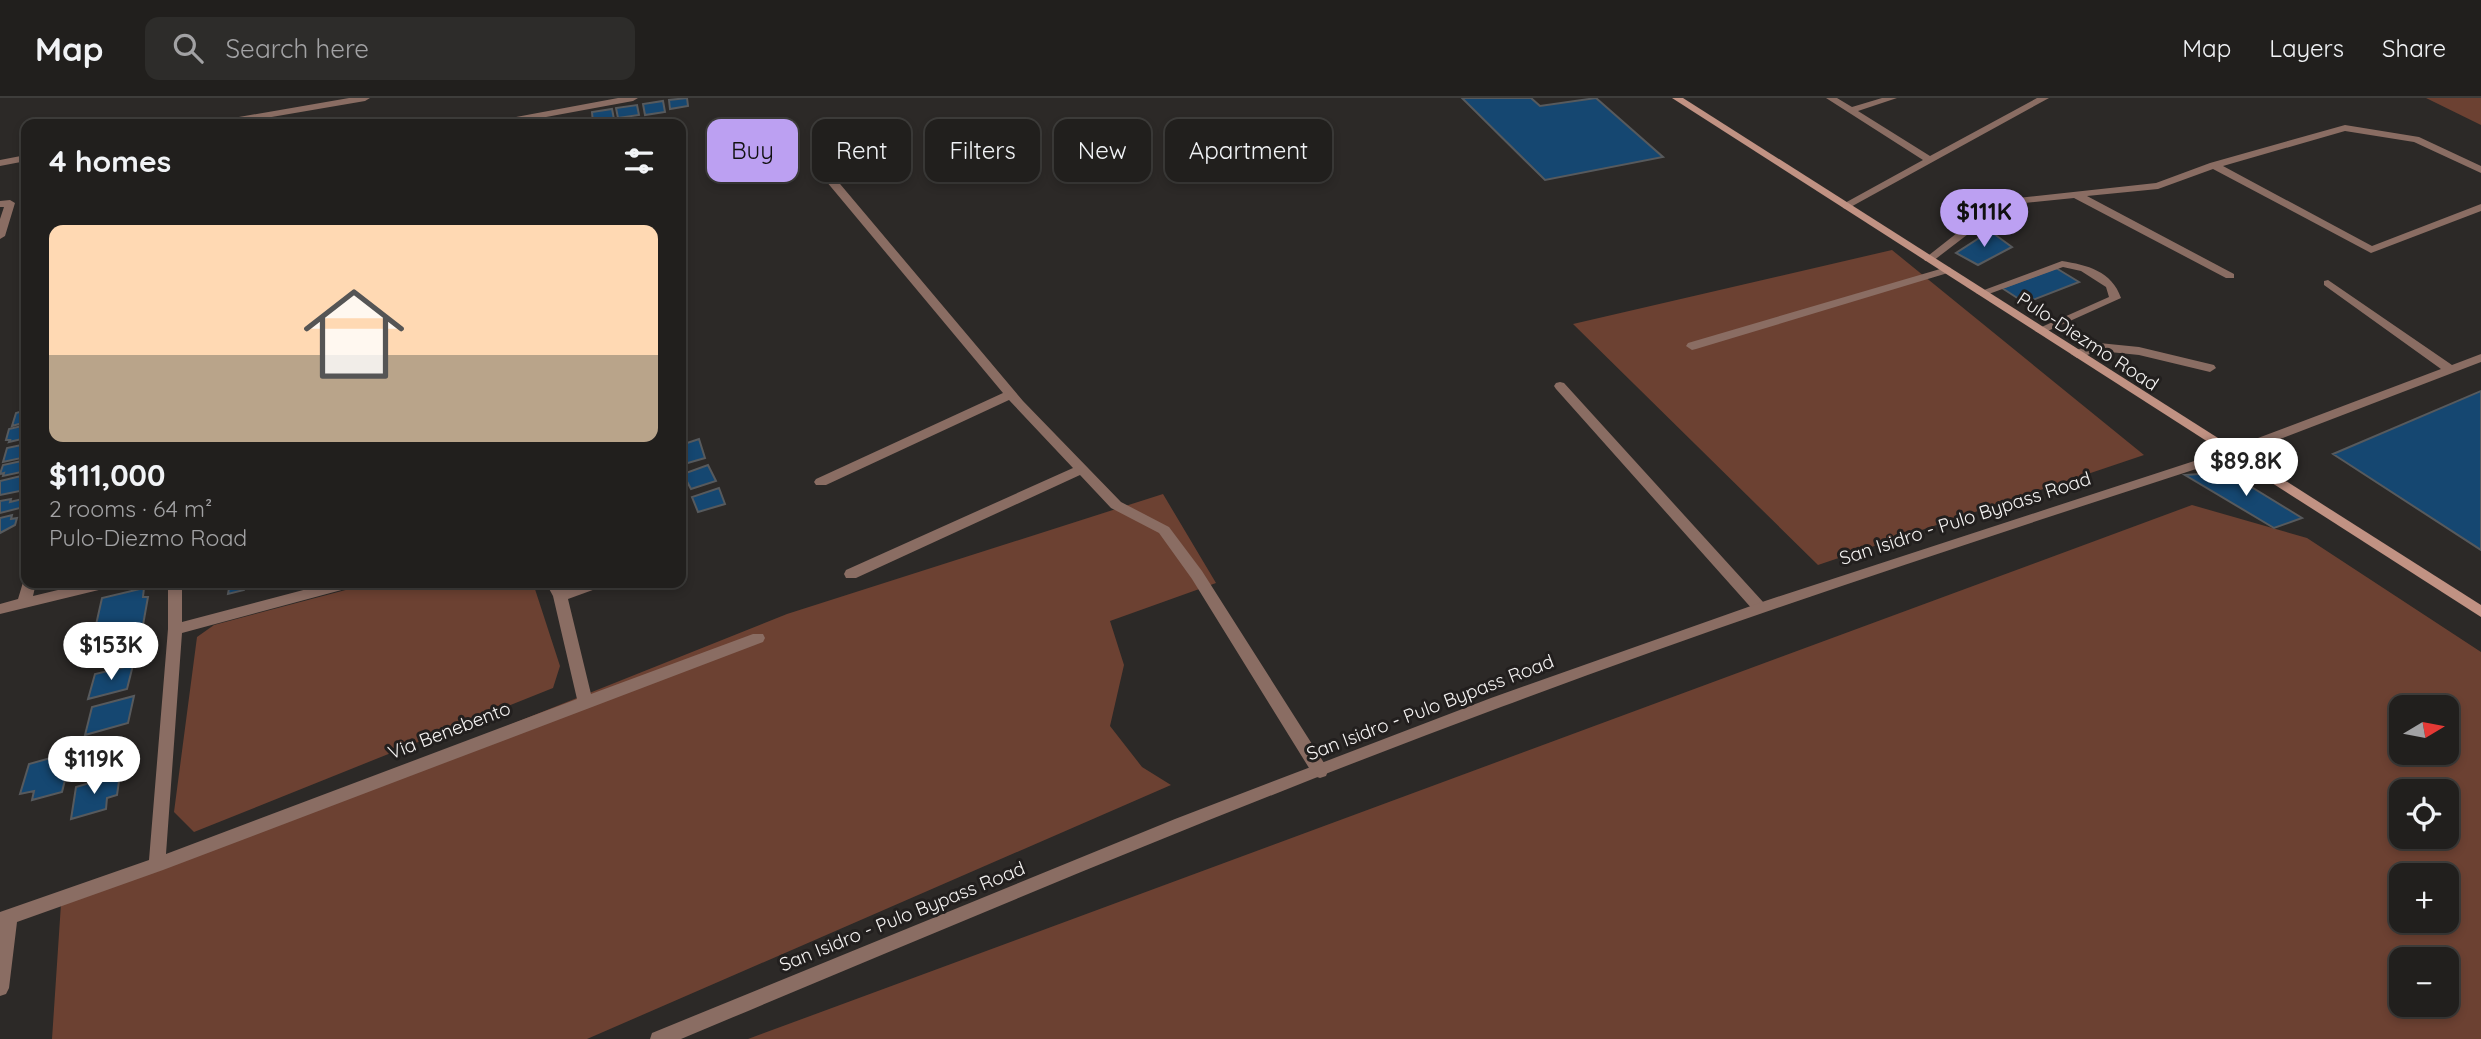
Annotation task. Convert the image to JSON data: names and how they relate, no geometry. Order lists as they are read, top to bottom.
{
  "streets": {
    "main road": ["Pulo-Diezmo Road"],
    "street": ["San Isidro - Pulo Bypass Road", "Via Benebento"]
  },
  "crossings": [
    ["Pulo-Diezmo Road", "San Isidro - Pulo Bypass Road"]
  ],
  "north": "right",
  "page": {
    "header": "Map",
    "search": "Search here",
    "nav": ["Map", "Layers", "Share"],
    "chip": [
      "Buy",
      "Rent",
      "Filters",
      "New",
      "Apartment"
    ],
    "heading": "4 homes",
    "price": [
      "$111K",
      "$89.8K",
      "$153K",
      "$119K"
    ],
    "list": [
      {
        "name": "$111,000",
        "note": "2 rooms · 64 m² · Pulo-Diezmo Road"
      }
    ],
    "map_buttons": ["+", "−"]
  }
}
